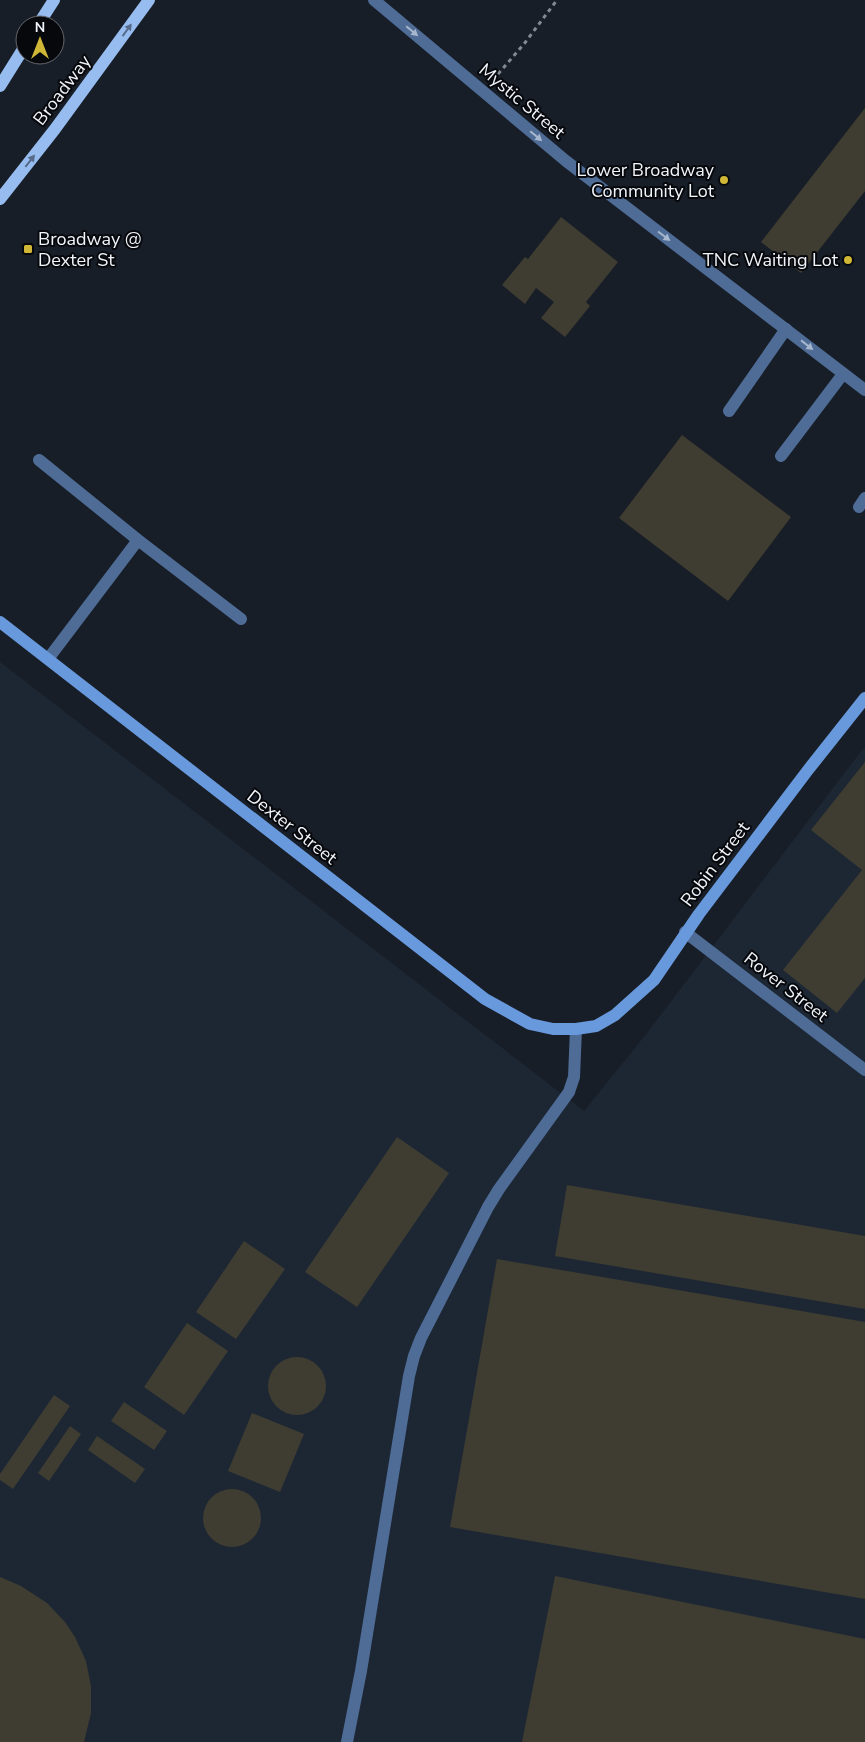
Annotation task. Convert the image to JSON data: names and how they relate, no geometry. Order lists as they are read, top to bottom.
{
  "streets": {
    "main road": ["Broadway"],
    "street": [
      "Mystic Street",
      "Dexter Street",
      "Robin Street",
      "Rover Street"
    ]
  },
  "crossings": [
    ["Dexter Street", "Robin Street"],
    ["Robin Street", "Rover Street"]
  ],
  "one_way": ["Broadway", "Mystic Street"],
  "places": {
    "other": ["Lower Broadway Community Lot", "TNC Waiting Lot"],
    "transit": ["Broadway @ Dexter St"]
  },
  "north": "top"
}
